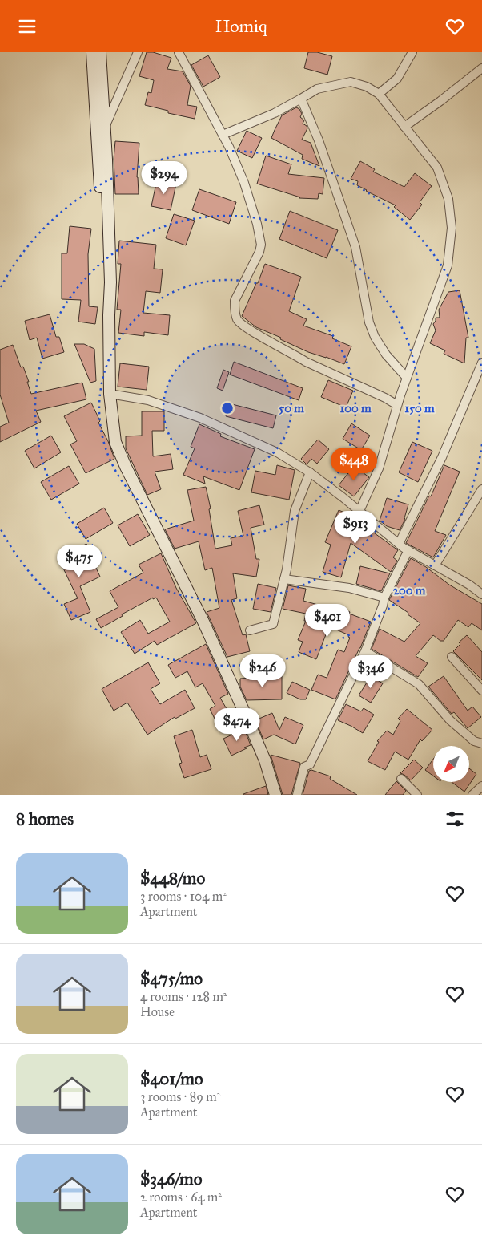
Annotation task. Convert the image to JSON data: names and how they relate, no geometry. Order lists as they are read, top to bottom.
{
  "north": "bottom left",
  "page": {
    "header": "Homiq",
    "price": [
      "$294",
      "$448",
      "$913",
      "$475",
      "$401",
      "$246",
      "$346",
      "$474"
    ],
    "heading": "8 homes",
    "list": [
      {
        "name": "$448/mo",
        "note": "3 rooms · 104 m² · Apartment"
      },
      {
        "name": "$475/mo",
        "note": "4 rooms · 128 m² · House"
      },
      {
        "name": "$401/mo",
        "note": "3 rooms · 89 m² · Apartment"
      },
      {
        "name": "$346/mo",
        "note": "2 rooms · 64 m² · Apartment"
      }
    ]
  },
  "rings": [
    "50 m",
    "100 m",
    "150 m",
    "200 m"
  ]
}
